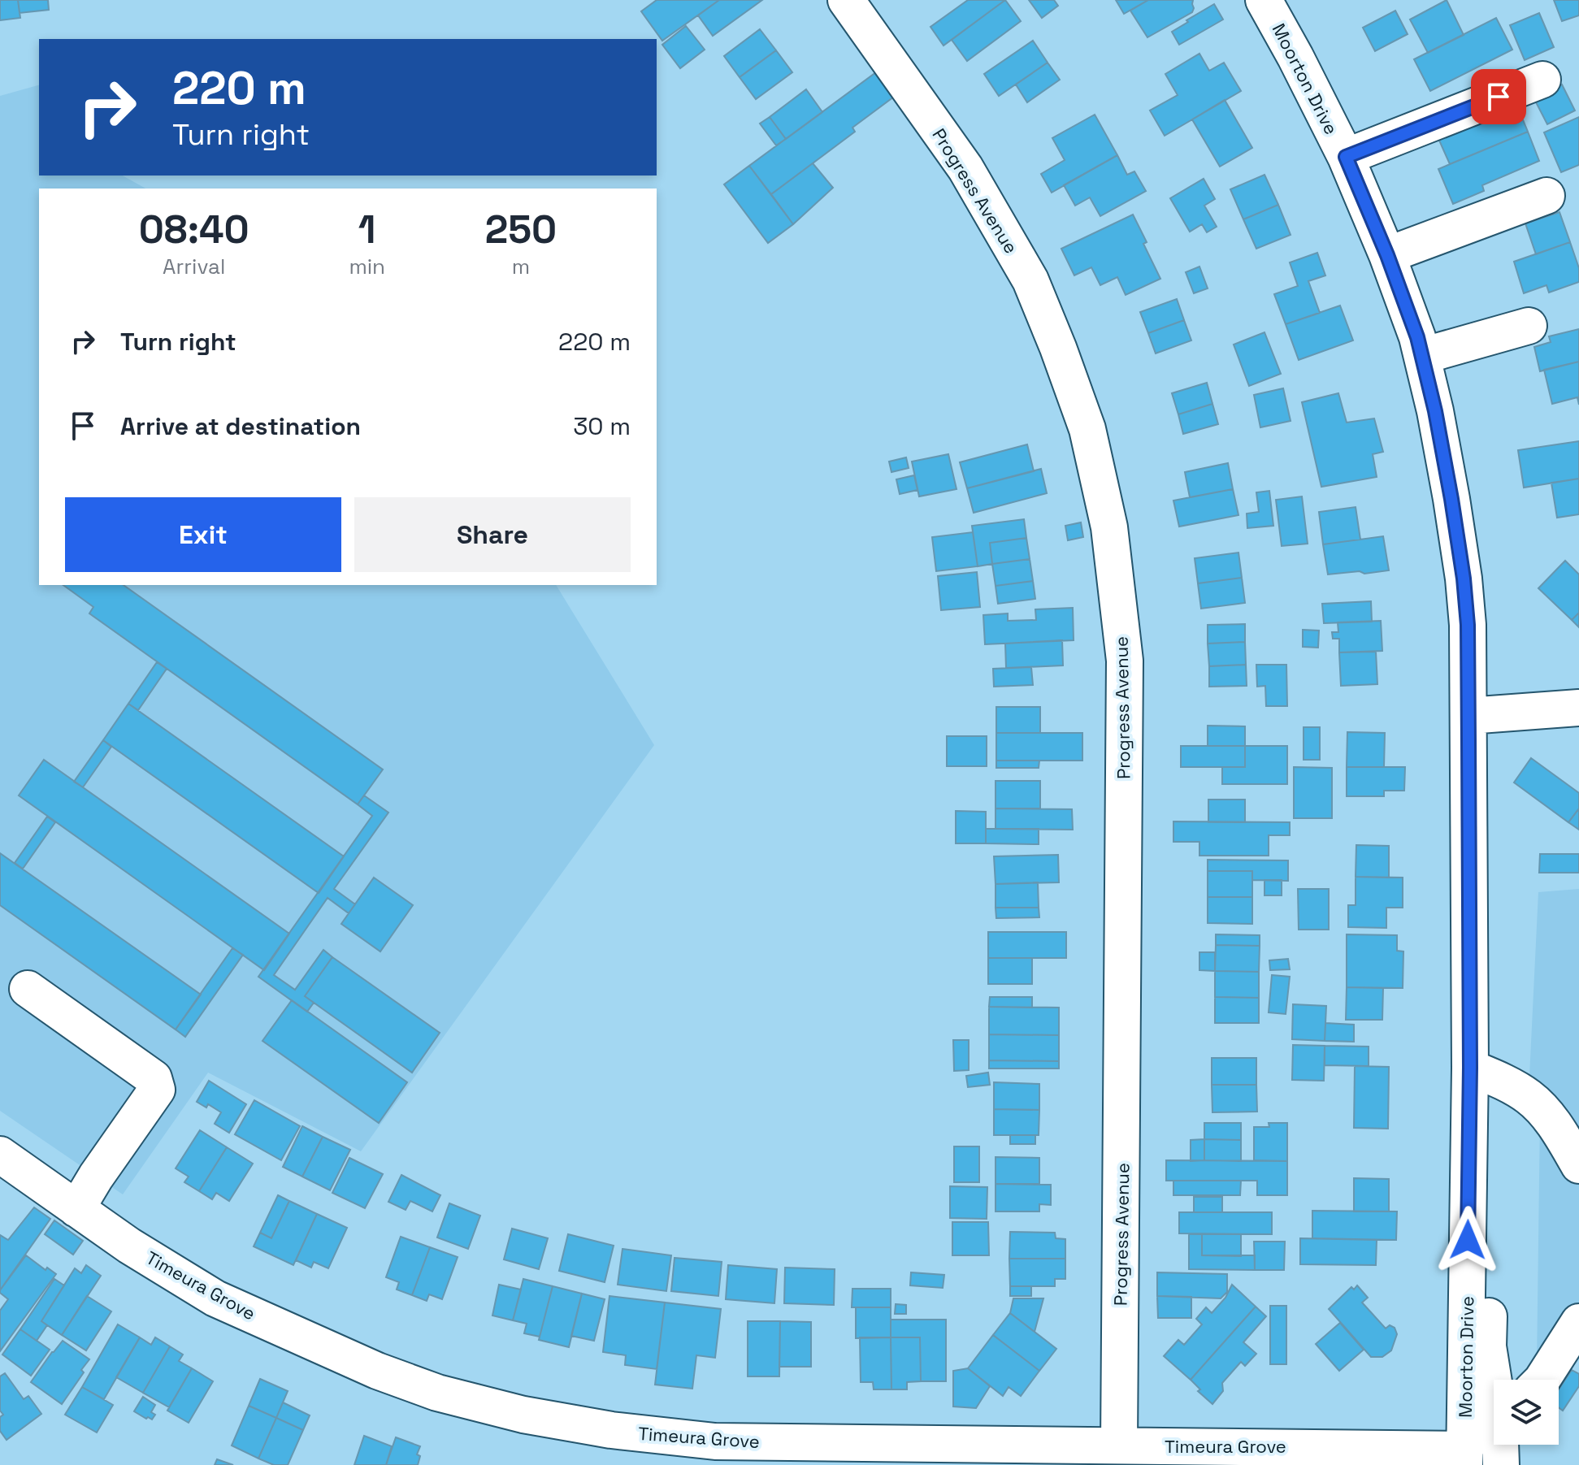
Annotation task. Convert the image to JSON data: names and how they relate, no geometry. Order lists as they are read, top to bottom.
{
  "streets": {
    "street": ["Moorton Drive", "Progress Avenue", "Timeura Grove"]
  },
  "crossings": [
    ["Moorton Drive", "Timeura Grove"],
    ["Progress Avenue", "Timeura Grove"]
  ],
  "page": {
    "turn": ["220 m", "Turn right"],
    "eta": [
      "08:40",
      "Arrival",
      "1",
      "min",
      "250",
      "m"
    ],
    "list": [
      {
        "name": "Turn right",
        "value": "220 m"
      },
      {
        "name": "Arrive at destination",
        "value": "30 m"
      }
    ],
    "buttons": ["Exit", "Share"]
  }
}
